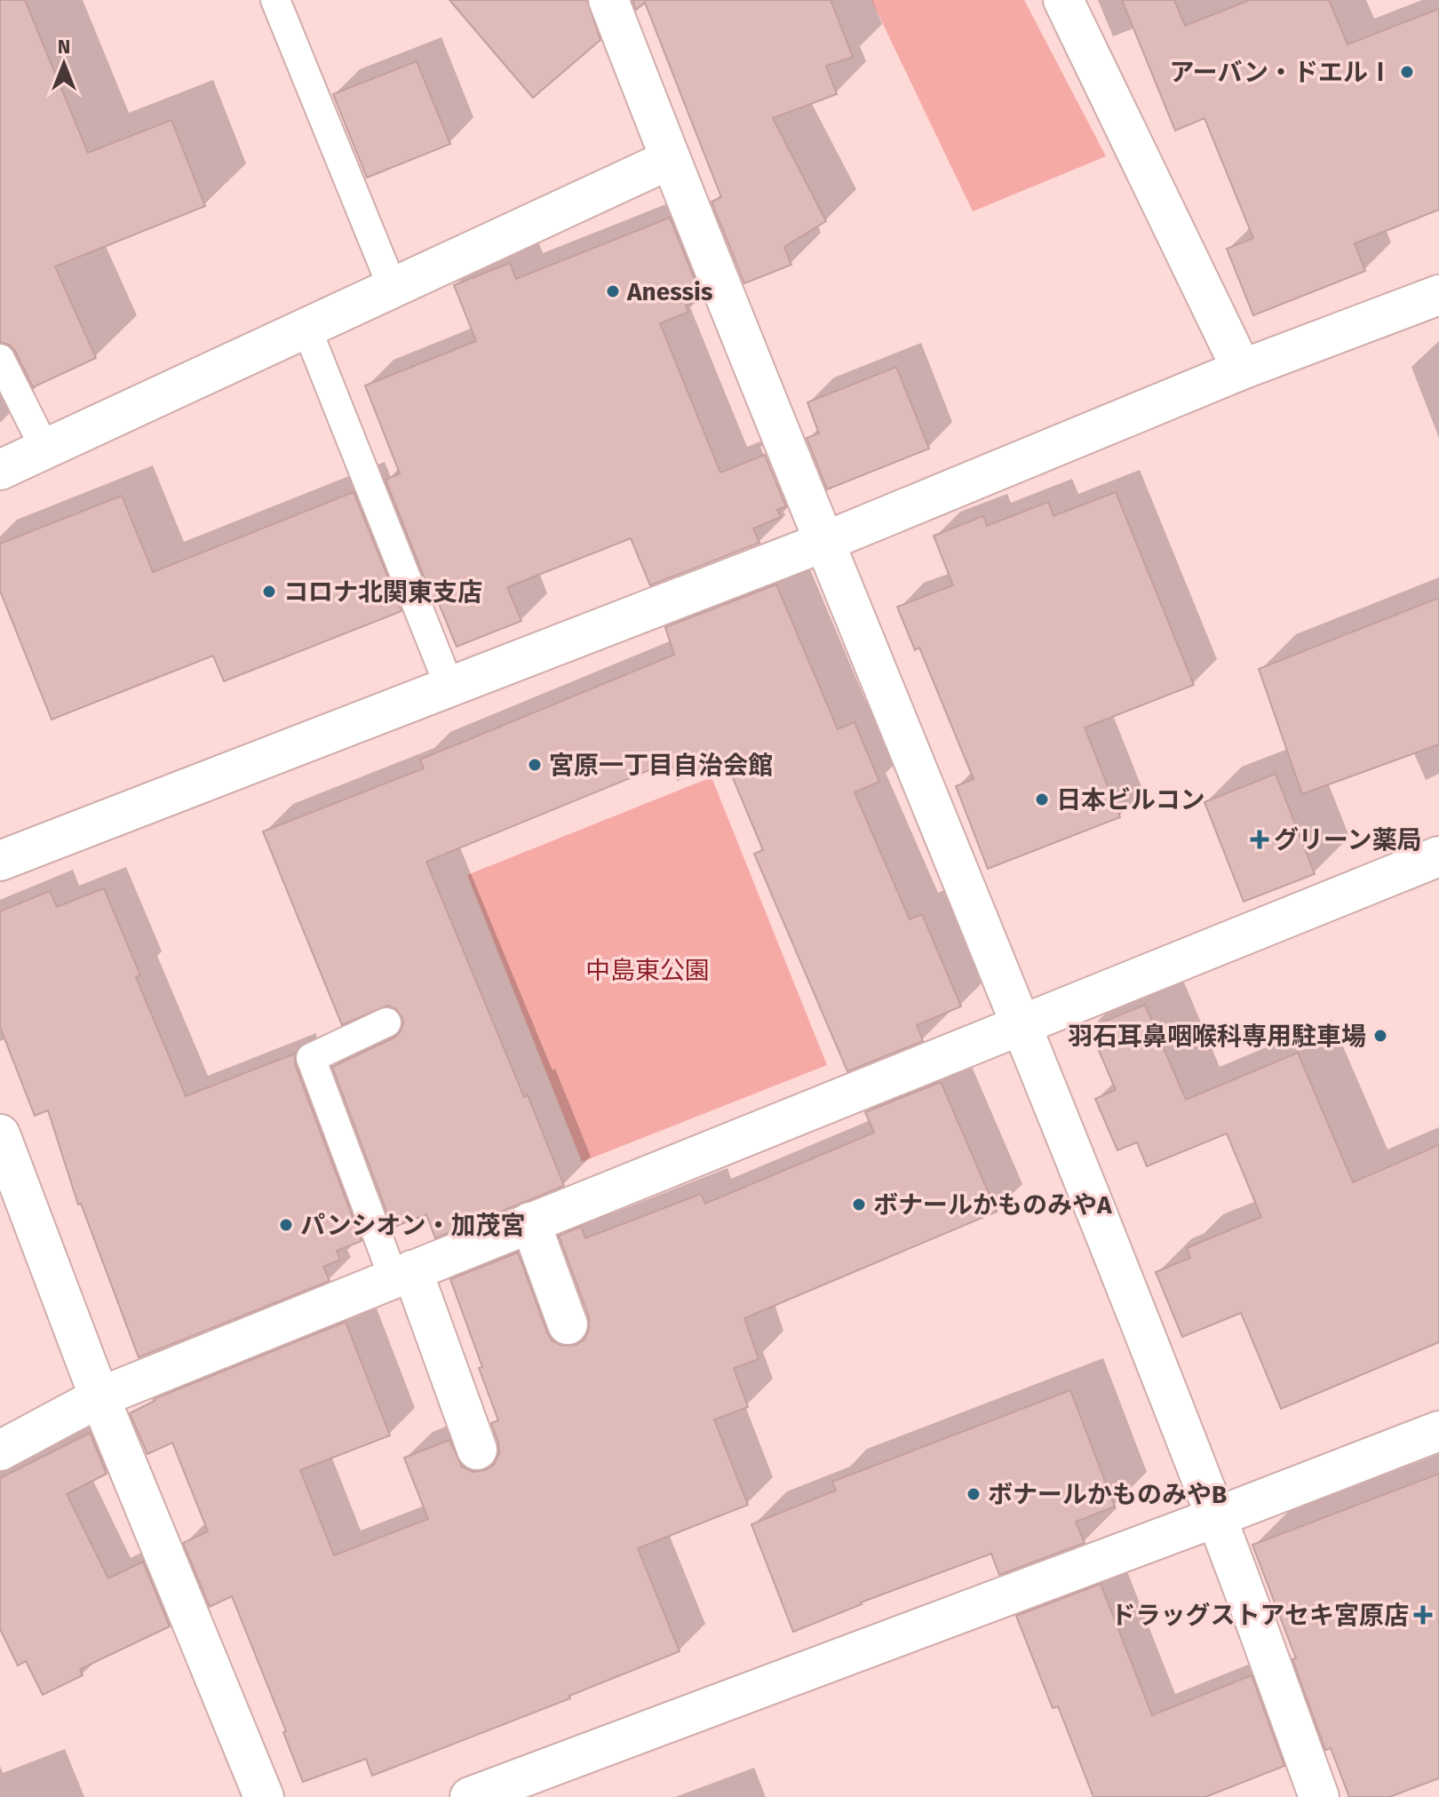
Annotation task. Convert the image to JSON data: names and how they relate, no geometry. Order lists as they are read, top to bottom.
{
  "parks": ["中島東公園"],
  "places": {
    "other": [
      "アーバン・ドエルⅠ",
      "Anessis",
      "コロナ北関東支店",
      "宮原一丁目自治会館",
      "日本ビルコン",
      "羽石耳鼻咽喉科専用駐車場",
      "ボナールかものみやA",
      "パンシオン・加茂宮",
      "ボナールかものみやB"
    ],
    "health": ["グリーン薬局", "ドラッグストアセキ宮原店"]
  },
  "north": "top"
}
